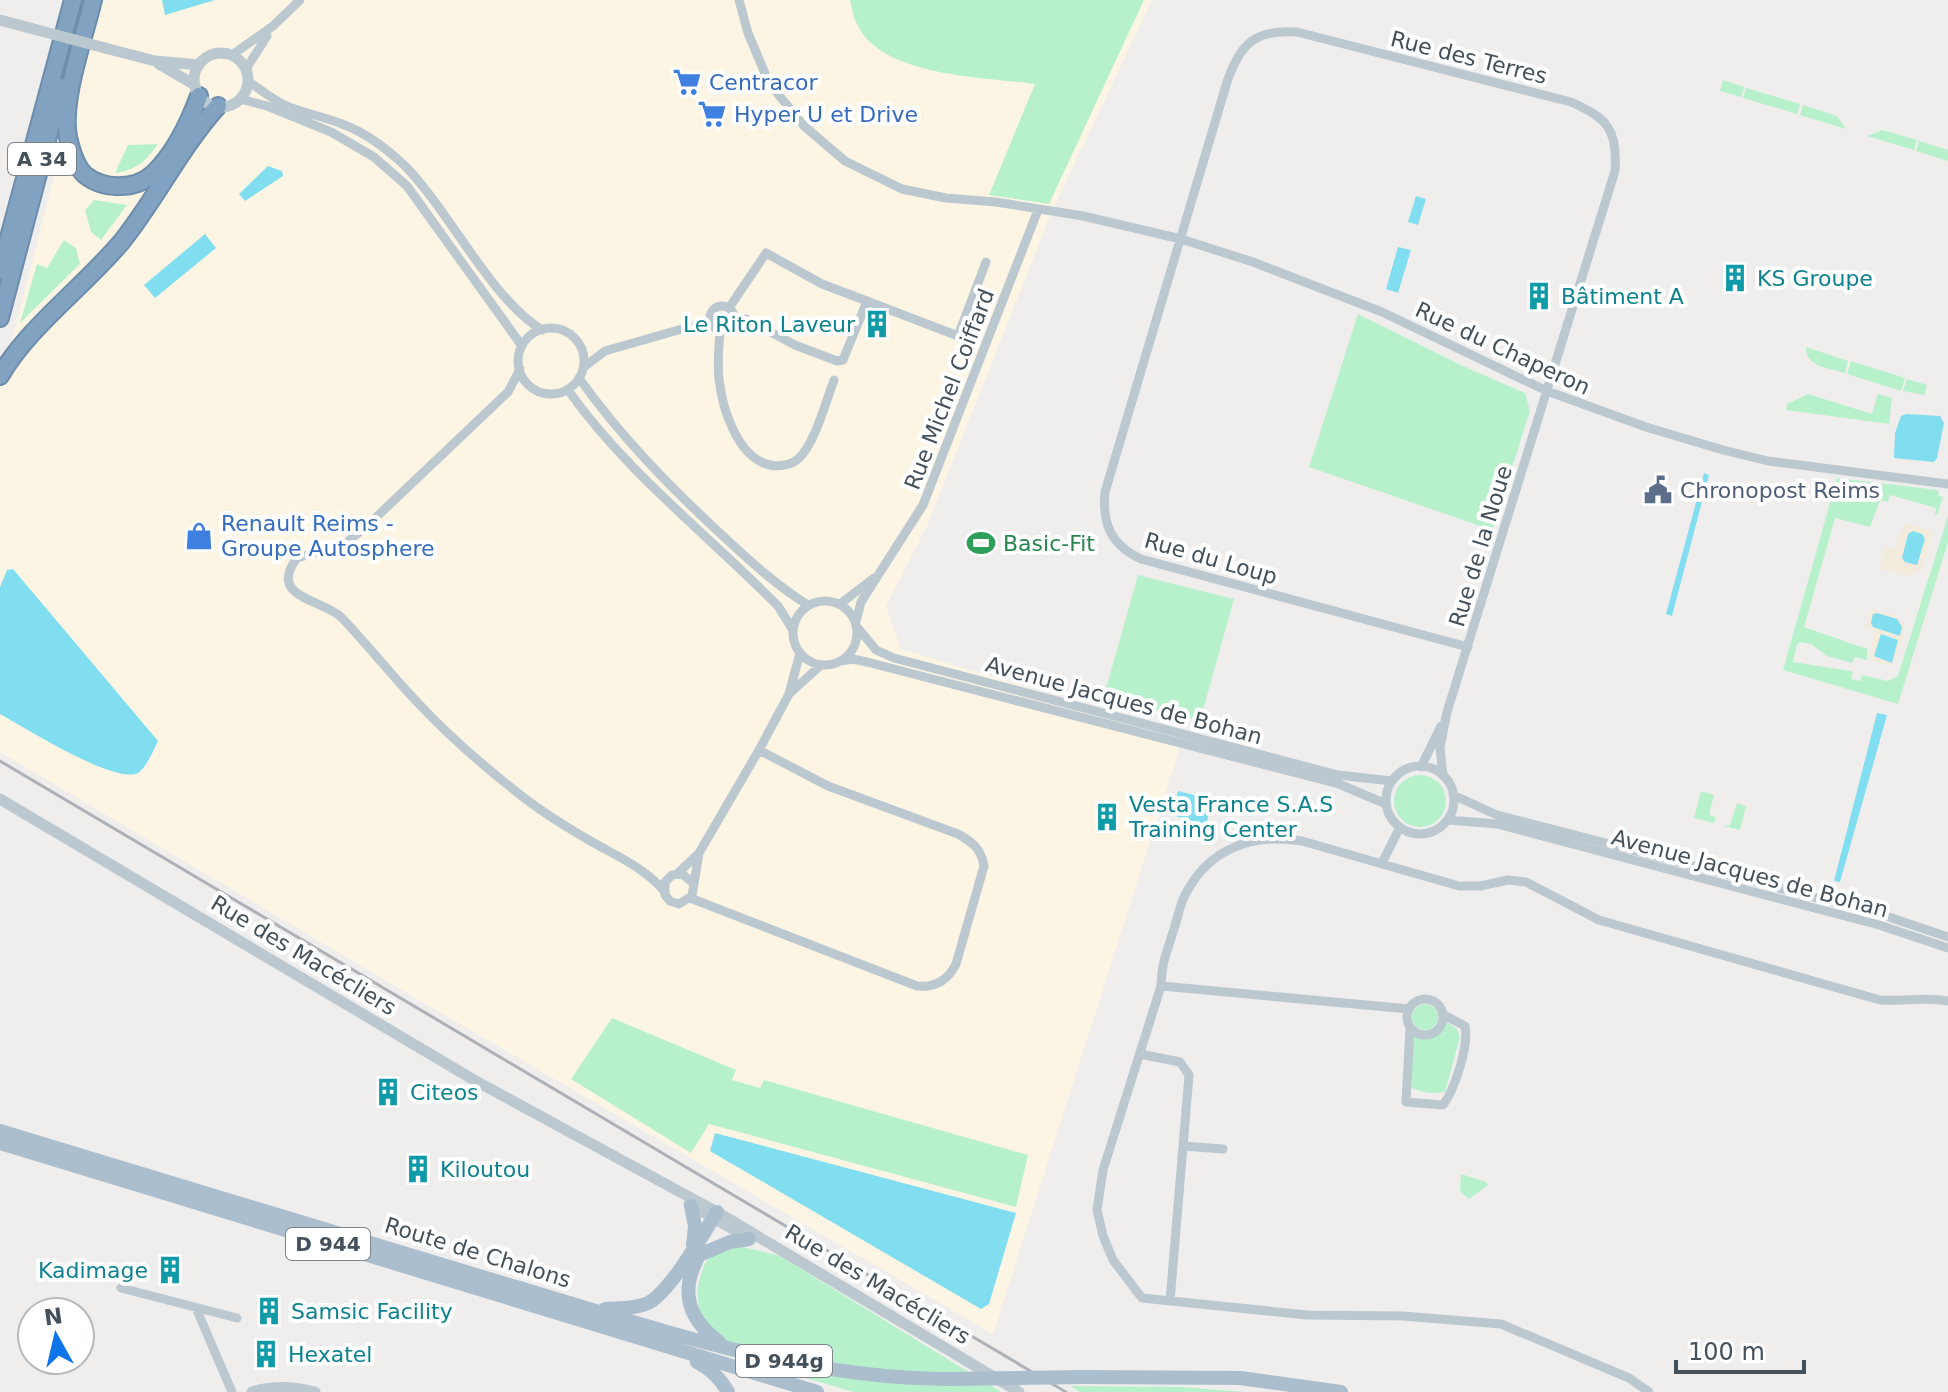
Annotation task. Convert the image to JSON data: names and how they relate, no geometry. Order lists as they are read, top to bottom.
{
  "streets": {
    "highway": ["A 34"],
    "main road": ["D 944", "Route de Chalons", "D 944g"],
    "street": [
      "Rue des Terres",
      "Rue du Chaperon",
      "Rue Michel Coiffard",
      "Rue de la Noue",
      "Rue du Loup",
      "Avenue Jacques de Bohan",
      "Rue des Macécliers"
    ]
  },
  "crossings": [
    ["Rue des Terres", "Rue du Chaperon"],
    ["Rue des Terres", "Rue de la Noue"],
    ["Rue des Terres", "Rue du Loup"],
    ["Rue du Chaperon", "Rue Michel Coiffard"],
    ["Rue du Chaperon", "Rue de la Noue"],
    ["Rue du Chaperon", "Rue du Loup"],
    ["Rue Michel Coiffard", "Avenue Jacques de Bohan"],
    ["Rue de la Noue", "Rue du Loup"]
  ],
  "places": {
    "supermarket": ["Centracor", "Hyper U et Drive"],
    "building": [
      "KS Groupe",
      "Bâtiment A",
      "Le Riton Laveur",
      "Vesta France S.A.S Training Center",
      "Citeos",
      "Kiloutou",
      "Kadimage",
      "Samsic Facility",
      "Hexatel"
    ],
    "public building": ["Chronopost Reims"],
    "shop": ["Renault Reims - Groupe Autosphere"],
    "sports": ["Basic-Fit"]
  },
  "scale_bar": "100 m",
  "north": "top"
}
